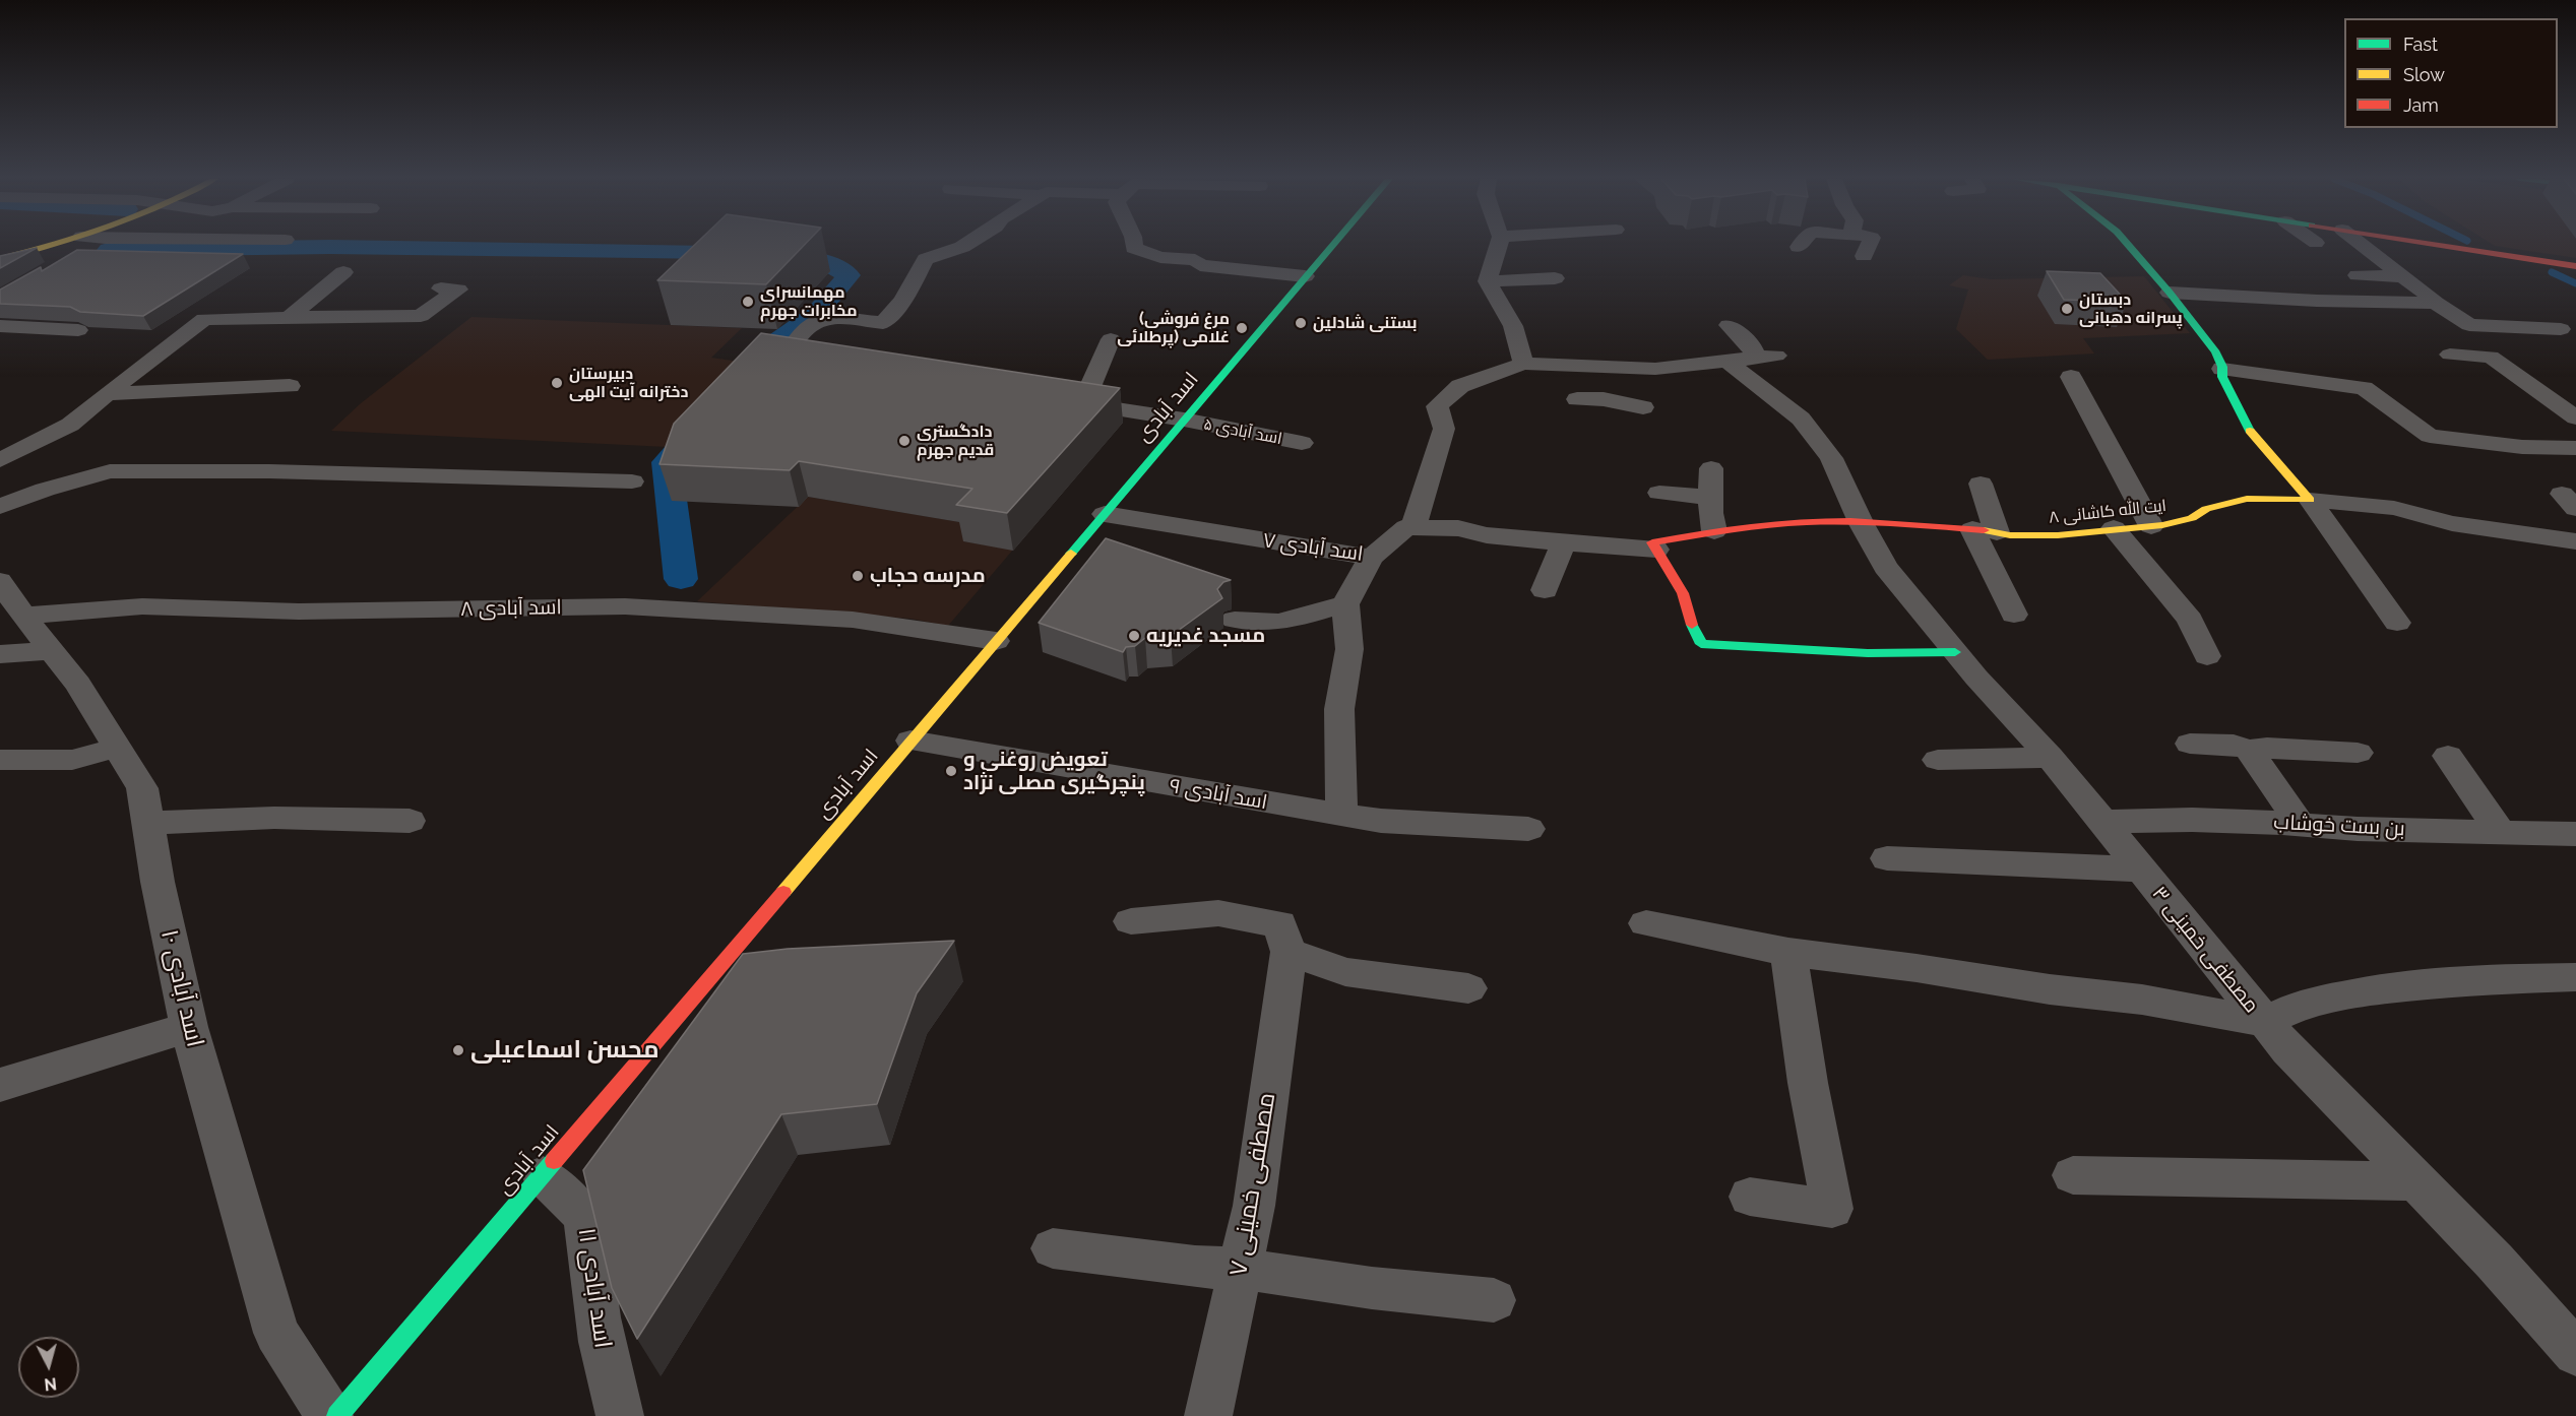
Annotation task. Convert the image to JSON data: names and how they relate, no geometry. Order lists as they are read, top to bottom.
{
  "streets": {
    "main road": ["اسد آبادی", "ایت الله کاشانی ۸"],
    "street": [
      "اسد آبادی ۵",
      "اسد آبادی ۷",
      "اسد آبادی ۸",
      "اسد آبادی ۹",
      "بن بست خوشاب",
      "مصطفی خمینی ۳",
      "اسد آبادی ۱۰",
      "مصطفی خمینی ۷",
      "اسد آبادی ۱۱"
    ]
  },
  "crossings": [
    ["اسد آبادی", "اسد آبادی ۵"],
    ["اسد آبادی", "اسد آبادی ۷"],
    ["اسد آبادی", "اسد آبادی ۸"],
    ["اسد آبادی", "اسد آبادی ۹"],
    ["اسد آبادی", "اسد آبادی ۱۱"],
    ["ایت الله کاشانی ۸", "مصطفی خمینی ۳"],
    ["اسد آبادی ۸", "اسد آبادی ۱۰"],
    ["بن بست خوشاب", "مصطفی خمینی ۳"]
  ],
  "places": [
    "مهمانسرای مخابرات جهرم",
    "دبستان پسرانه دهبانی",
    "بستنی شادلین",
    "(مرغ فروشی غلامی (پرطلائی",
    "دبیرستان دخترانه آیت الهی",
    "دادگستری قدیم جهرم",
    "مدرسه حجاب",
    "مسجد غدیریه",
    "تعویض روغنی و پنچرگیری مصلی نژاد",
    "محسن اسماعیلی"
  ],
  "legend": ["Fast", "Slow", "Jam"],
  "north": "bottom"
}
